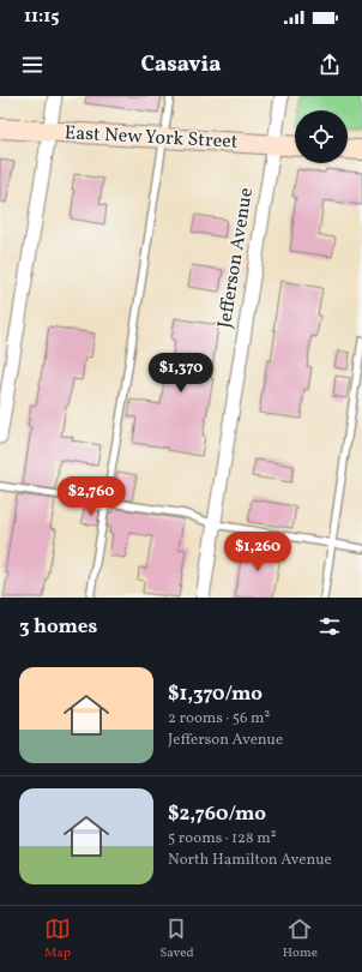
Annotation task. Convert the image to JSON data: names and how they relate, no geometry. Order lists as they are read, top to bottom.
{
  "streets": {
    "main road": ["East New York Street"],
    "street": ["Jefferson Avenue"]
  },
  "crossings": [
    ["East New York Street", "Jefferson Avenue"]
  ],
  "page": {
    "status": "11:15",
    "header": "Casavia",
    "price": ["$1,370", "$2,760", "$1,260"],
    "heading": "3 homes",
    "list": [
      {
        "name": "$1,370/mo",
        "note": "2 rooms · 56 m² · Jefferson Avenue"
      },
      {
        "name": "$2,760/mo",
        "note": "5 rooms · 128 m² · North Hamilton Avenue"
      }
    ],
    "tabs": ["Map", "Saved", "Home"]
  }
}
